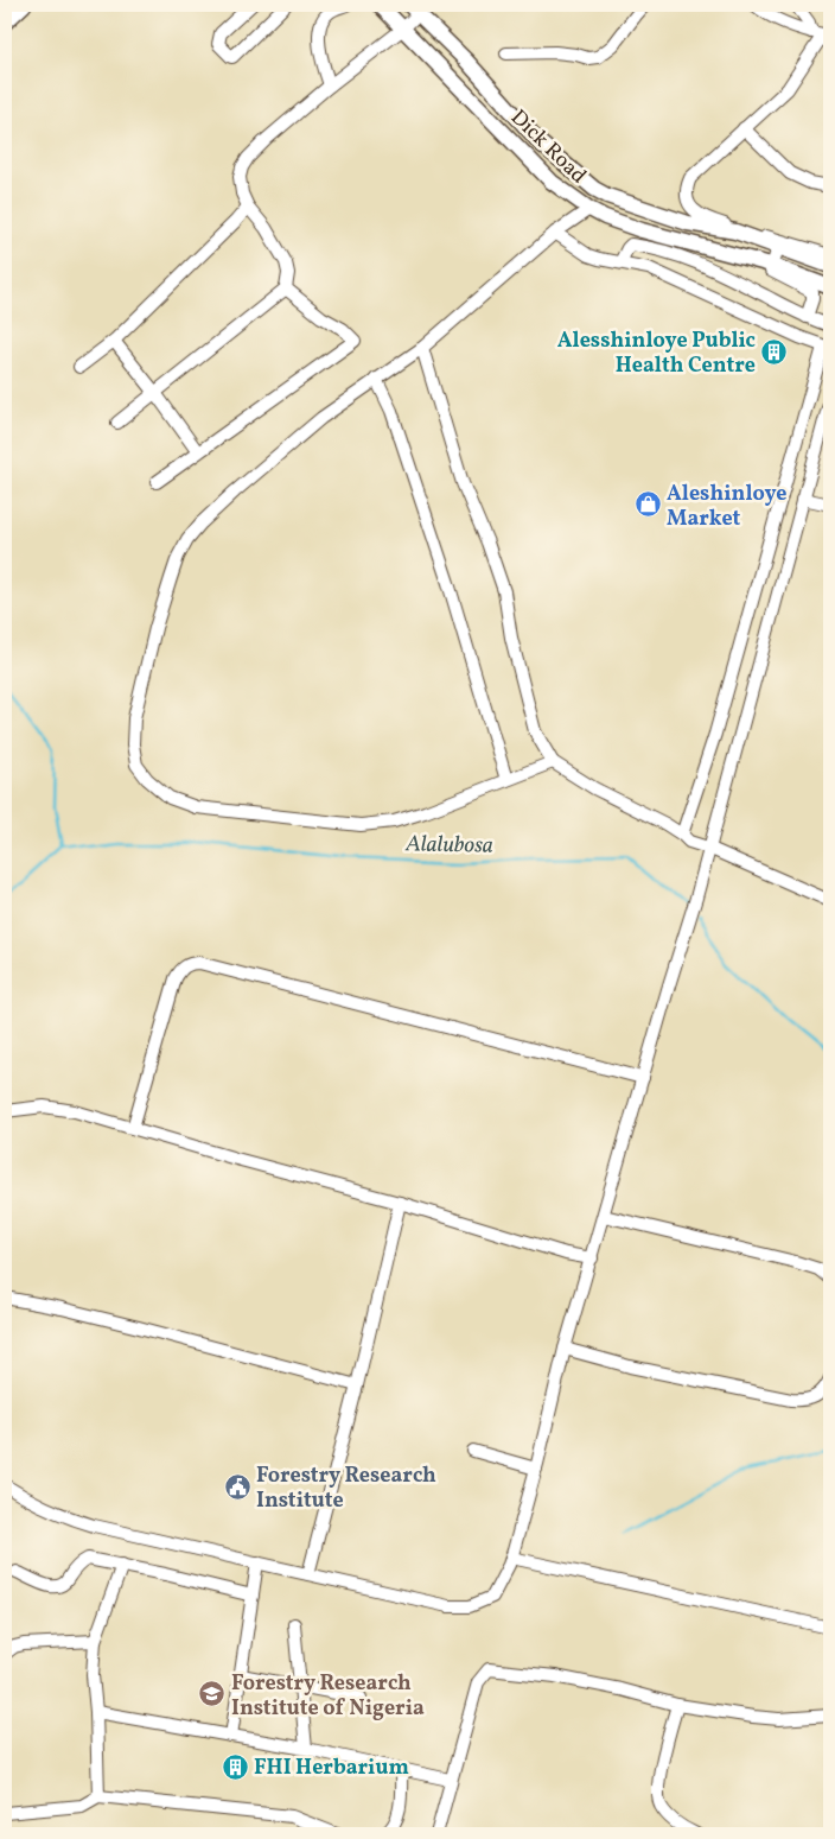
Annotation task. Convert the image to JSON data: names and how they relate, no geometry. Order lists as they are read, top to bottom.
{
  "streets": {
    "main road": ["Dick Road"]
  },
  "water": ["Alalubosa"],
  "places": {
    "building": ["Alesshinloye Public Health Centre", "FHI Herbarium"],
    "shop": ["Aleshinloye Market"],
    "public building": ["Forestry Research Institute"],
    "school or university": ["Forestry Research Institute of Nigeria"]
  }
}
